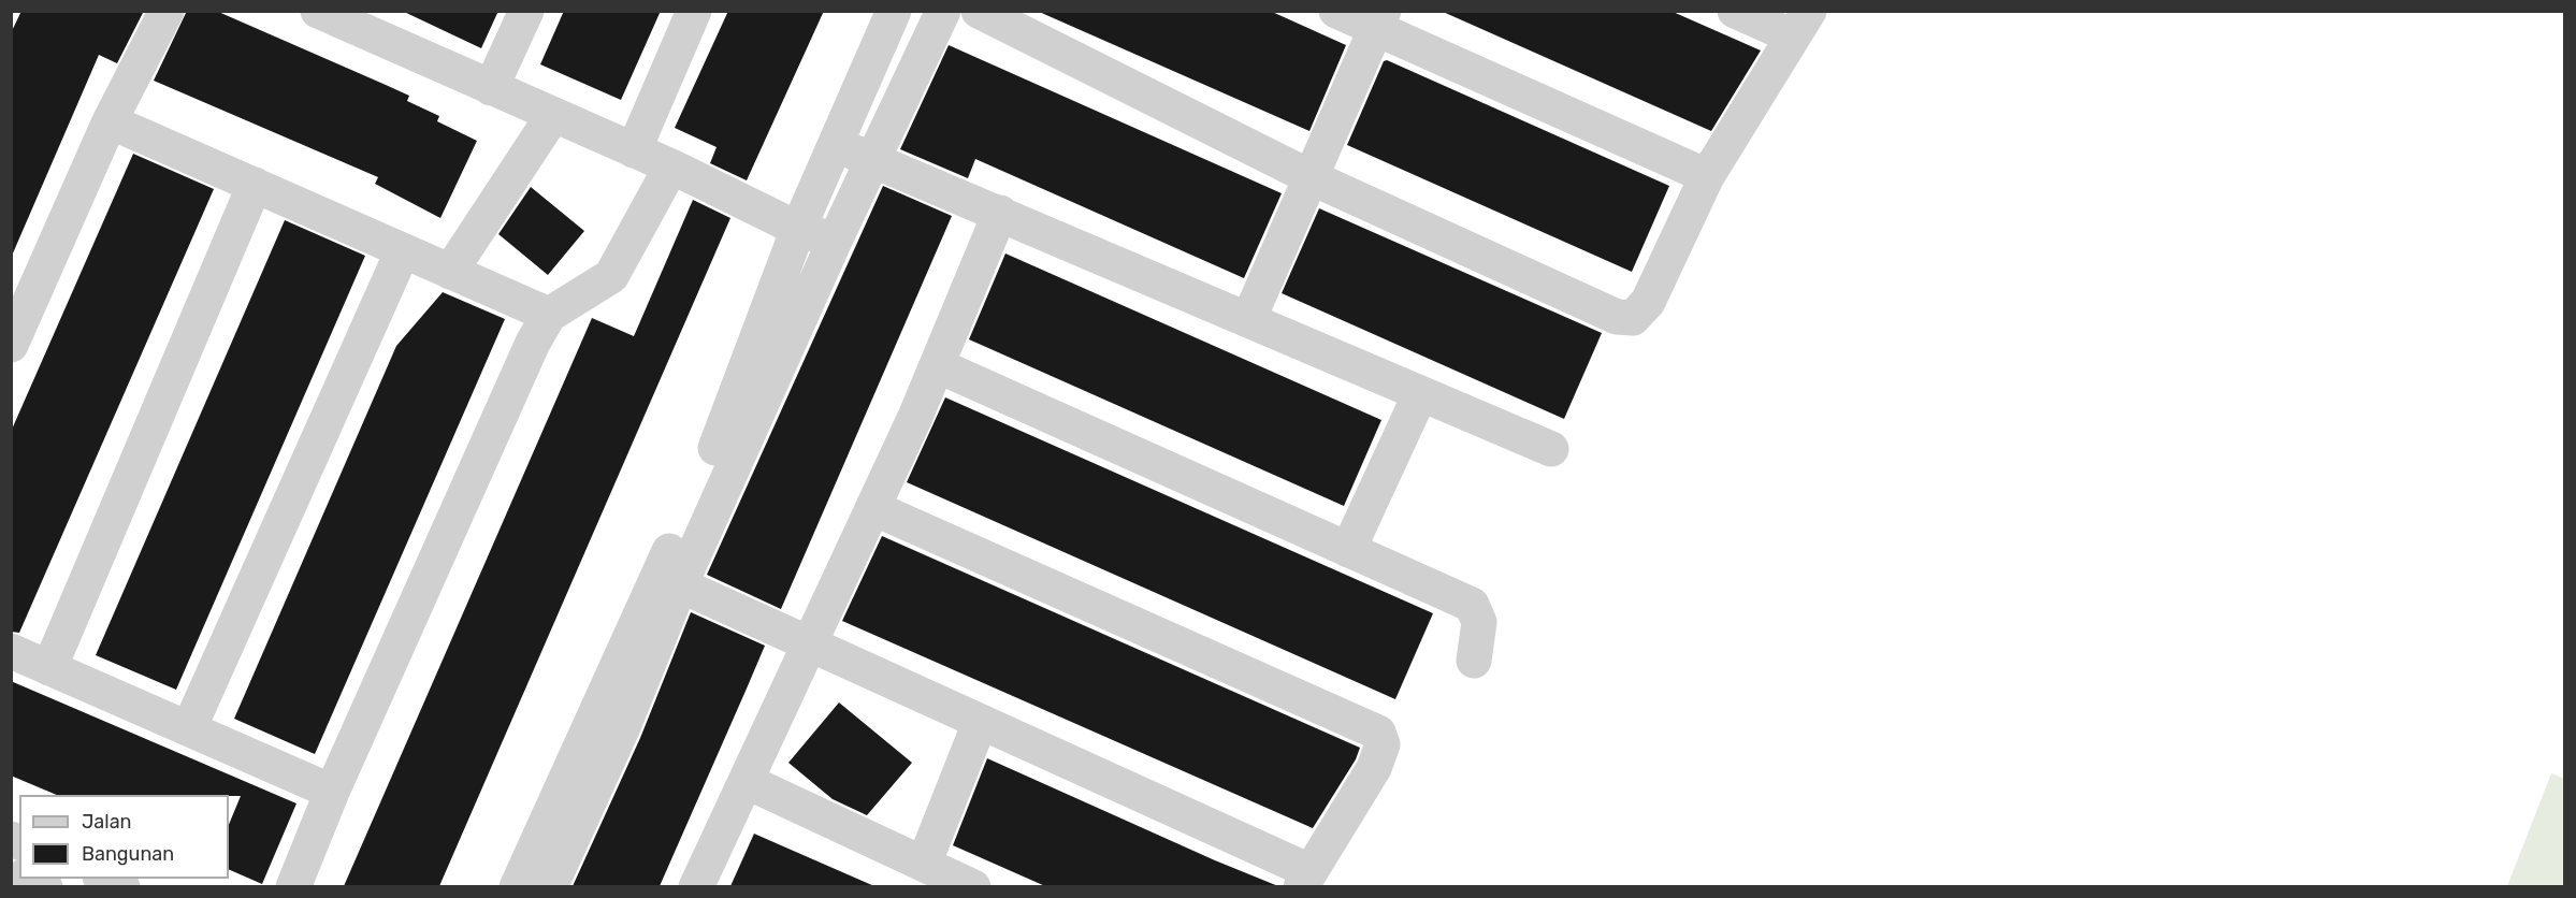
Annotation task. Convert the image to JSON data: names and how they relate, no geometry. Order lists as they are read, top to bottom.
{
  "legend": ["Jalan", "Bangunan"]
}
